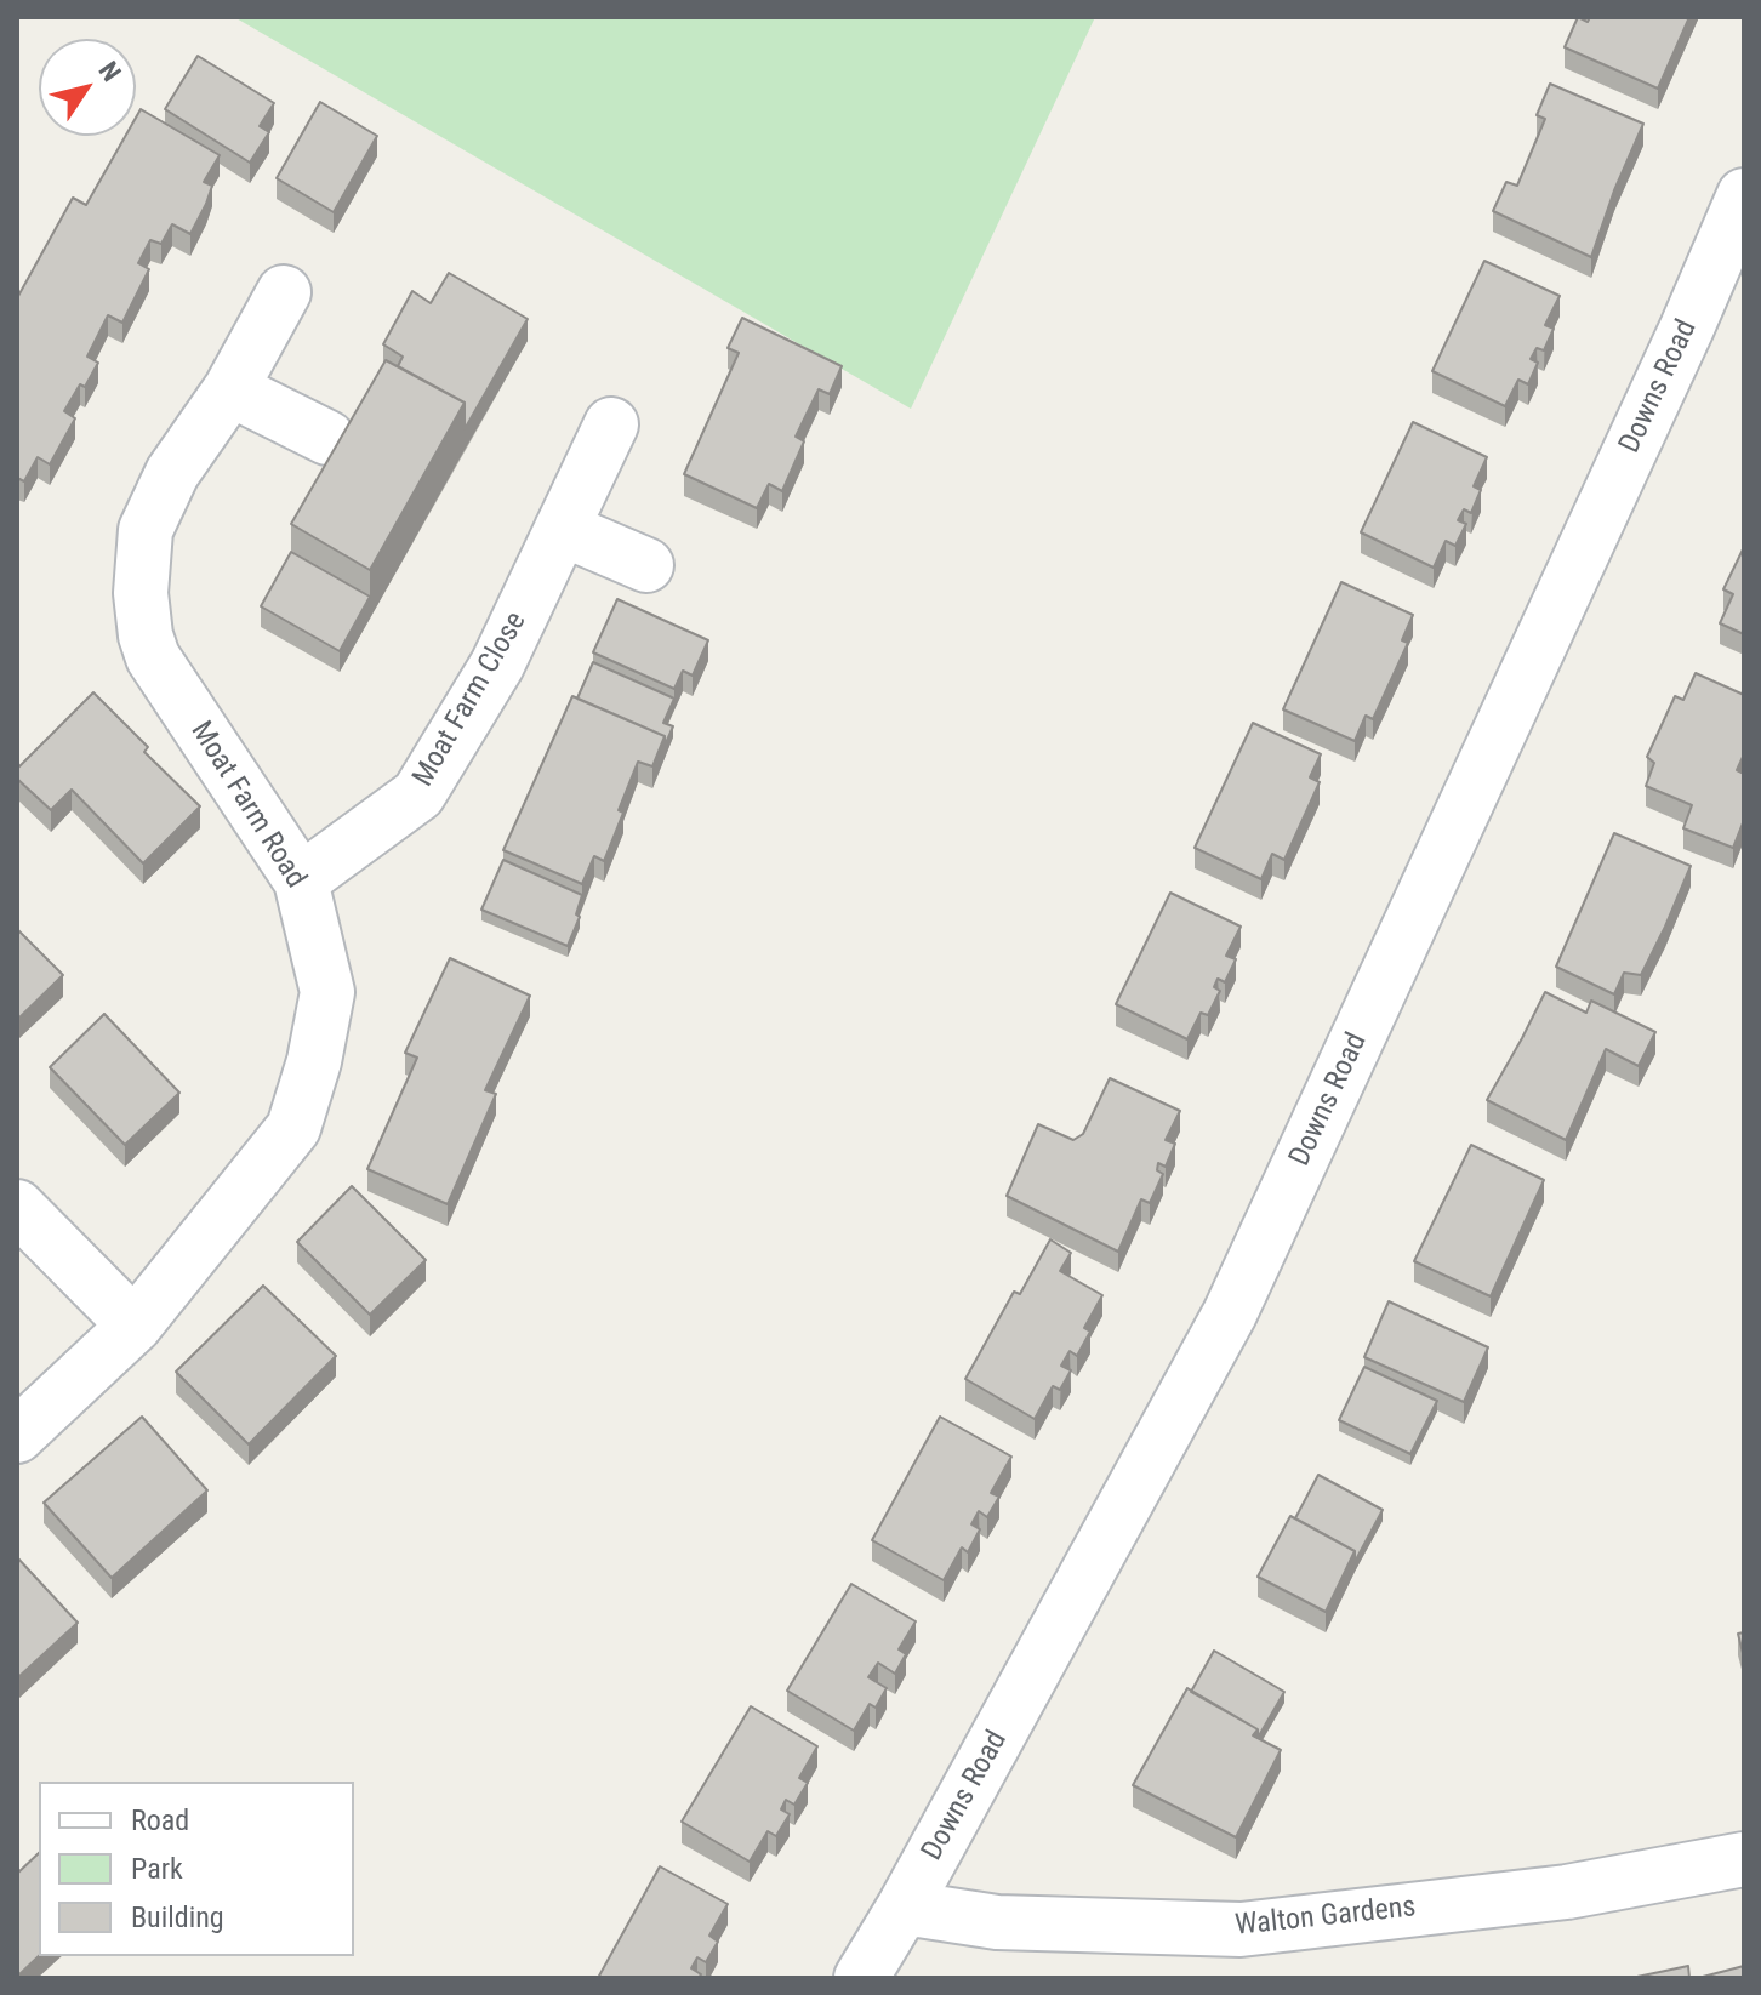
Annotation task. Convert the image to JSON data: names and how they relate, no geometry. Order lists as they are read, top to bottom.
{
  "streets": {
    "street": [
      "Downs Road",
      "Moat Farm Close",
      "Moat Farm Road",
      "Walton Gardens"
    ]
  },
  "crossings": [
    ["Downs Road", "Walton Gardens"],
    ["Moat Farm Close", "Moat Farm Road"]
  ],
  "legend": ["Road", "Park", "Building"],
  "north": "top right"
}
